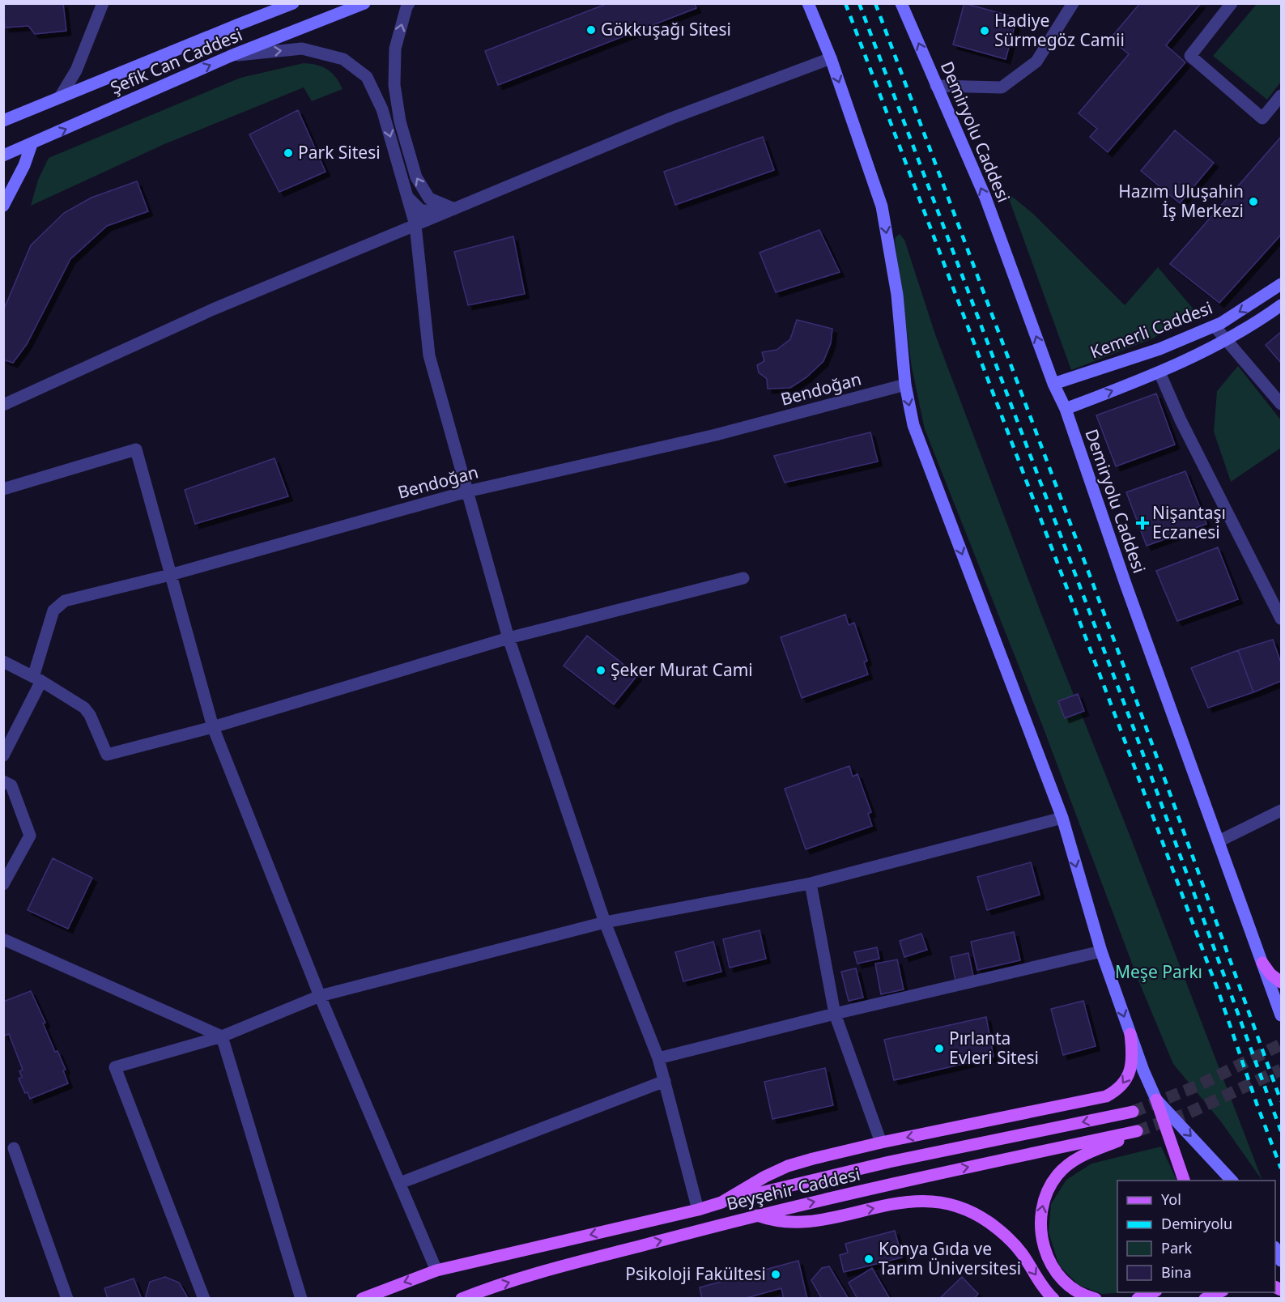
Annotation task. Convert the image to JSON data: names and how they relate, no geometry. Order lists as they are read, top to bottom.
{
  "streets": {
    "main road": [
      "Şefik Can Caddesi",
      "Demiryolu Caddesi",
      "Kemerli Caddesi",
      "Beyşehir Caddesi"
    ],
    "street": ["Bendoğan"]
  },
  "crossings": [
    ["Demiryolu Caddesi", "Kemerli Caddesi"]
  ],
  "parks": ["Meşe Parkı"],
  "places": {
    "other": [
      "Gökkuşağı Sitesi",
      "Hadiye Sürmegöz Camii",
      "Park Sitesi",
      "Hazım Uluşahin İş Merkezi",
      "Şeker Murat Cami",
      "Pırlanta Evleri Sitesi",
      "Konya Gıda ve Tarım Üniversitesi",
      "Psikoloji Fakültesi"
    ],
    "health": ["Nişantaşı Eczanesi"]
  },
  "legend": [
    "Yol",
    "Demiryolu",
    "Park",
    "Bina"
  ]
}
